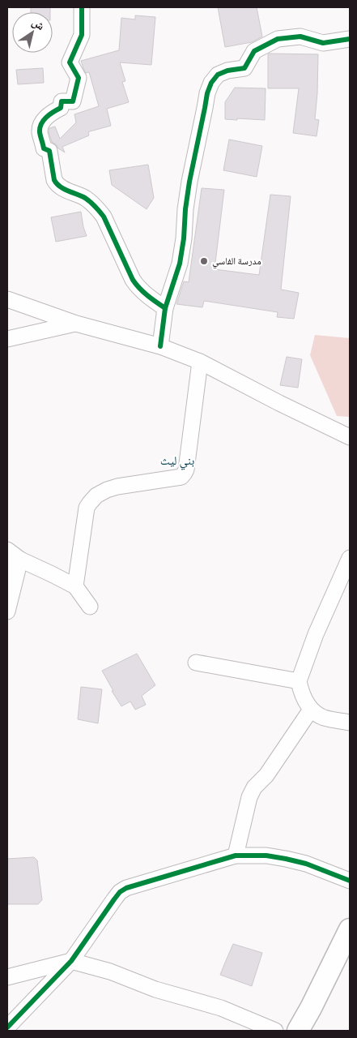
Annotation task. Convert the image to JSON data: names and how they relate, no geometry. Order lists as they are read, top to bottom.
{
  "districts": ["بني ليث"],
  "places": ["مدرسة الفاسي"],
  "north": "top right"
}
